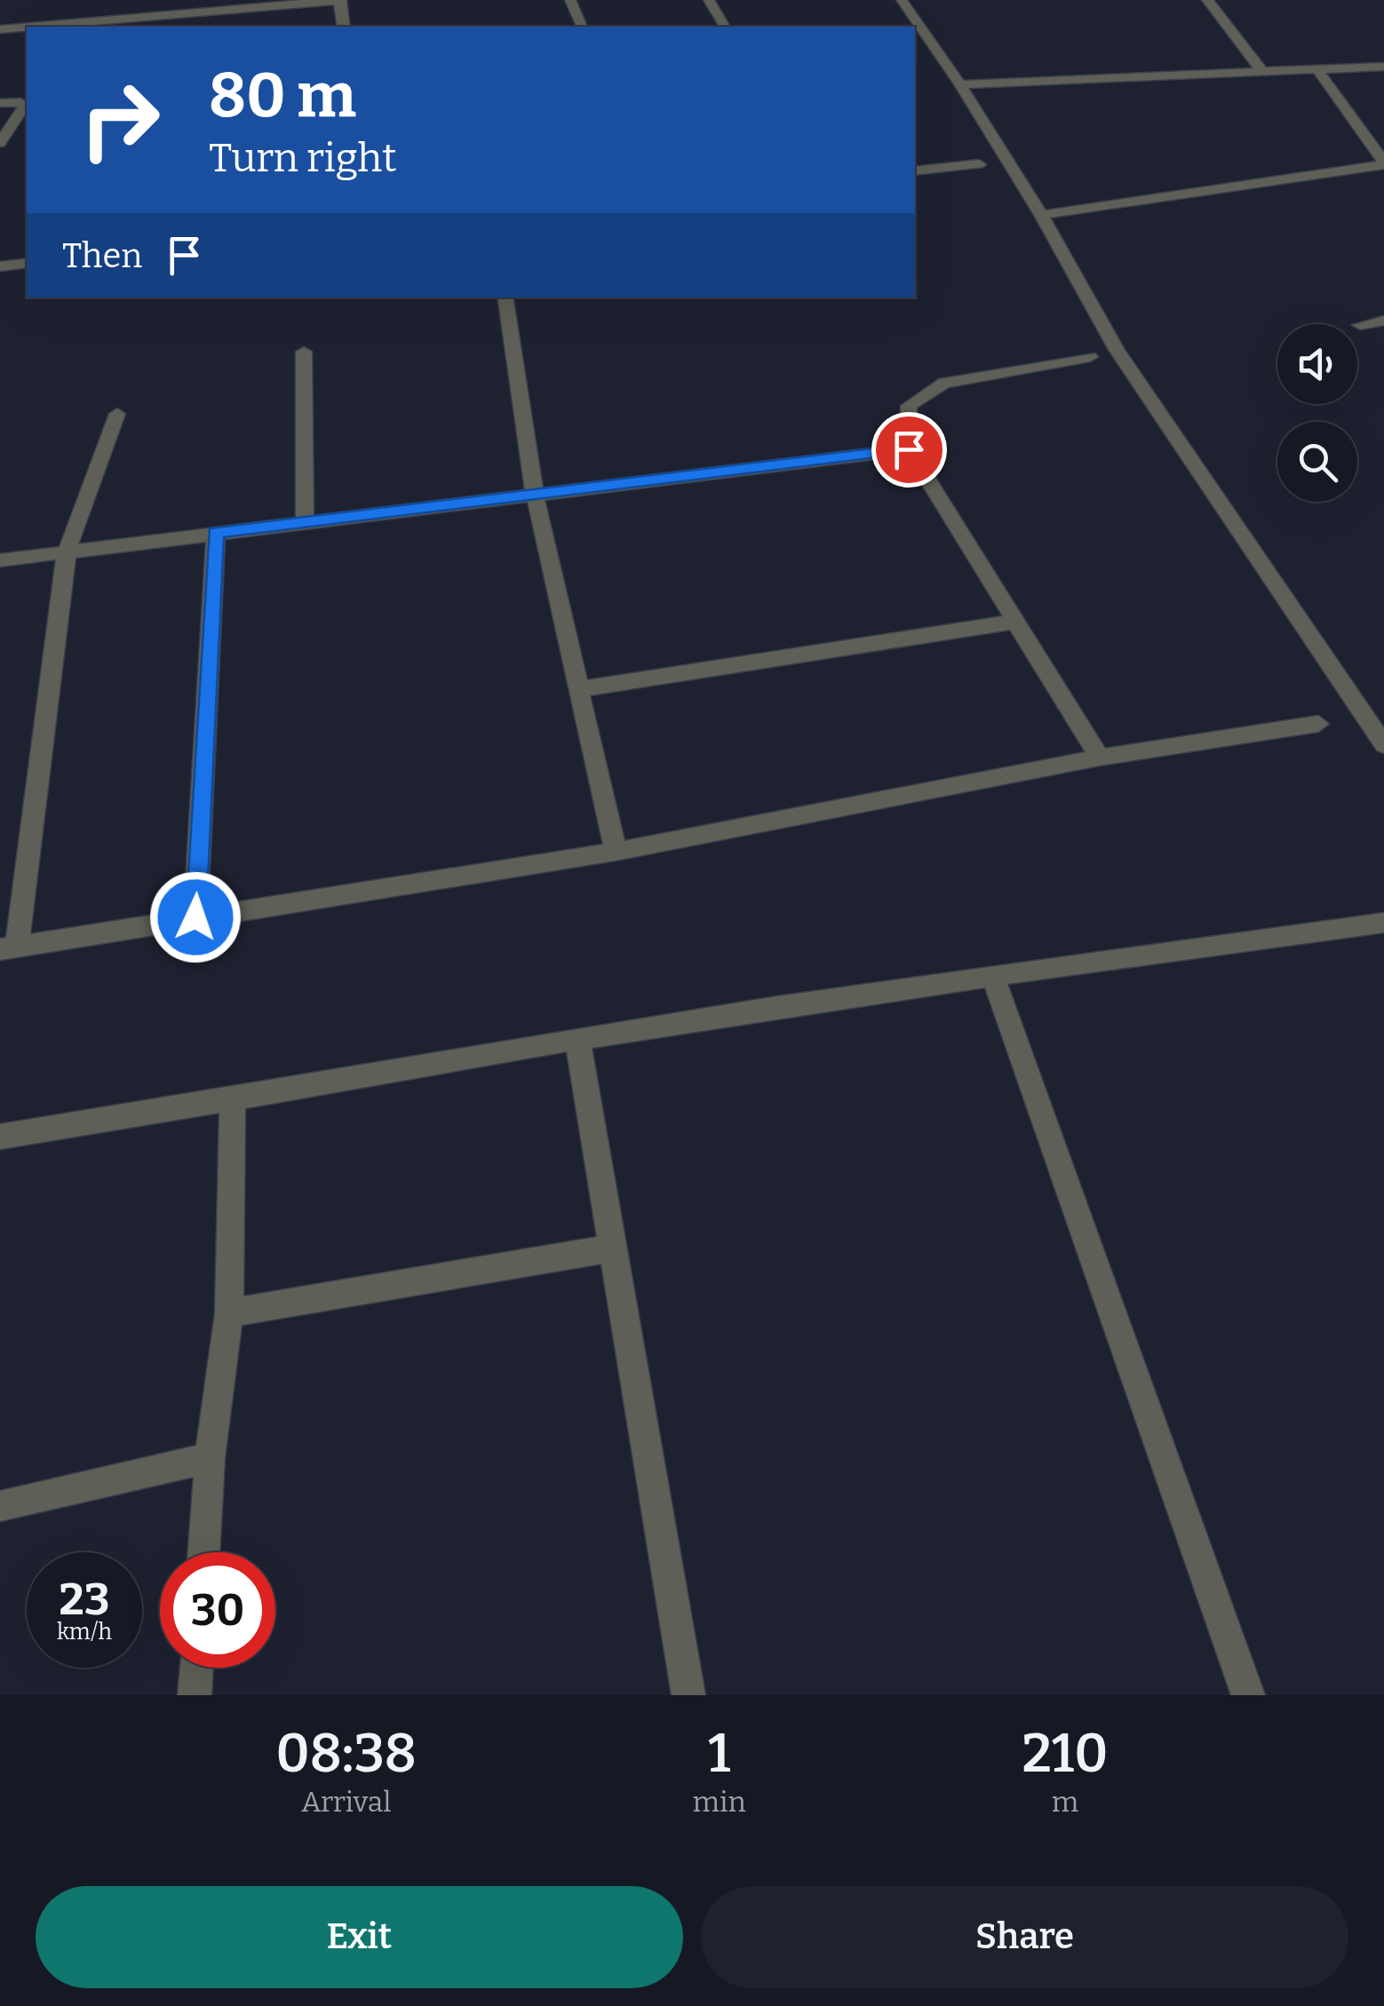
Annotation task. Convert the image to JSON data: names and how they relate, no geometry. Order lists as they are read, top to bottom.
{
  "page": {
    "turn": ["80 m", "Turn right"],
    "then": "Then",
    "speed": "23 km/h",
    "limit": "30",
    "eta": [
      "08:38",
      "Arrival",
      "1",
      "min",
      "210",
      "m"
    ],
    "buttons": ["Exit", "Share"]
  }
}
